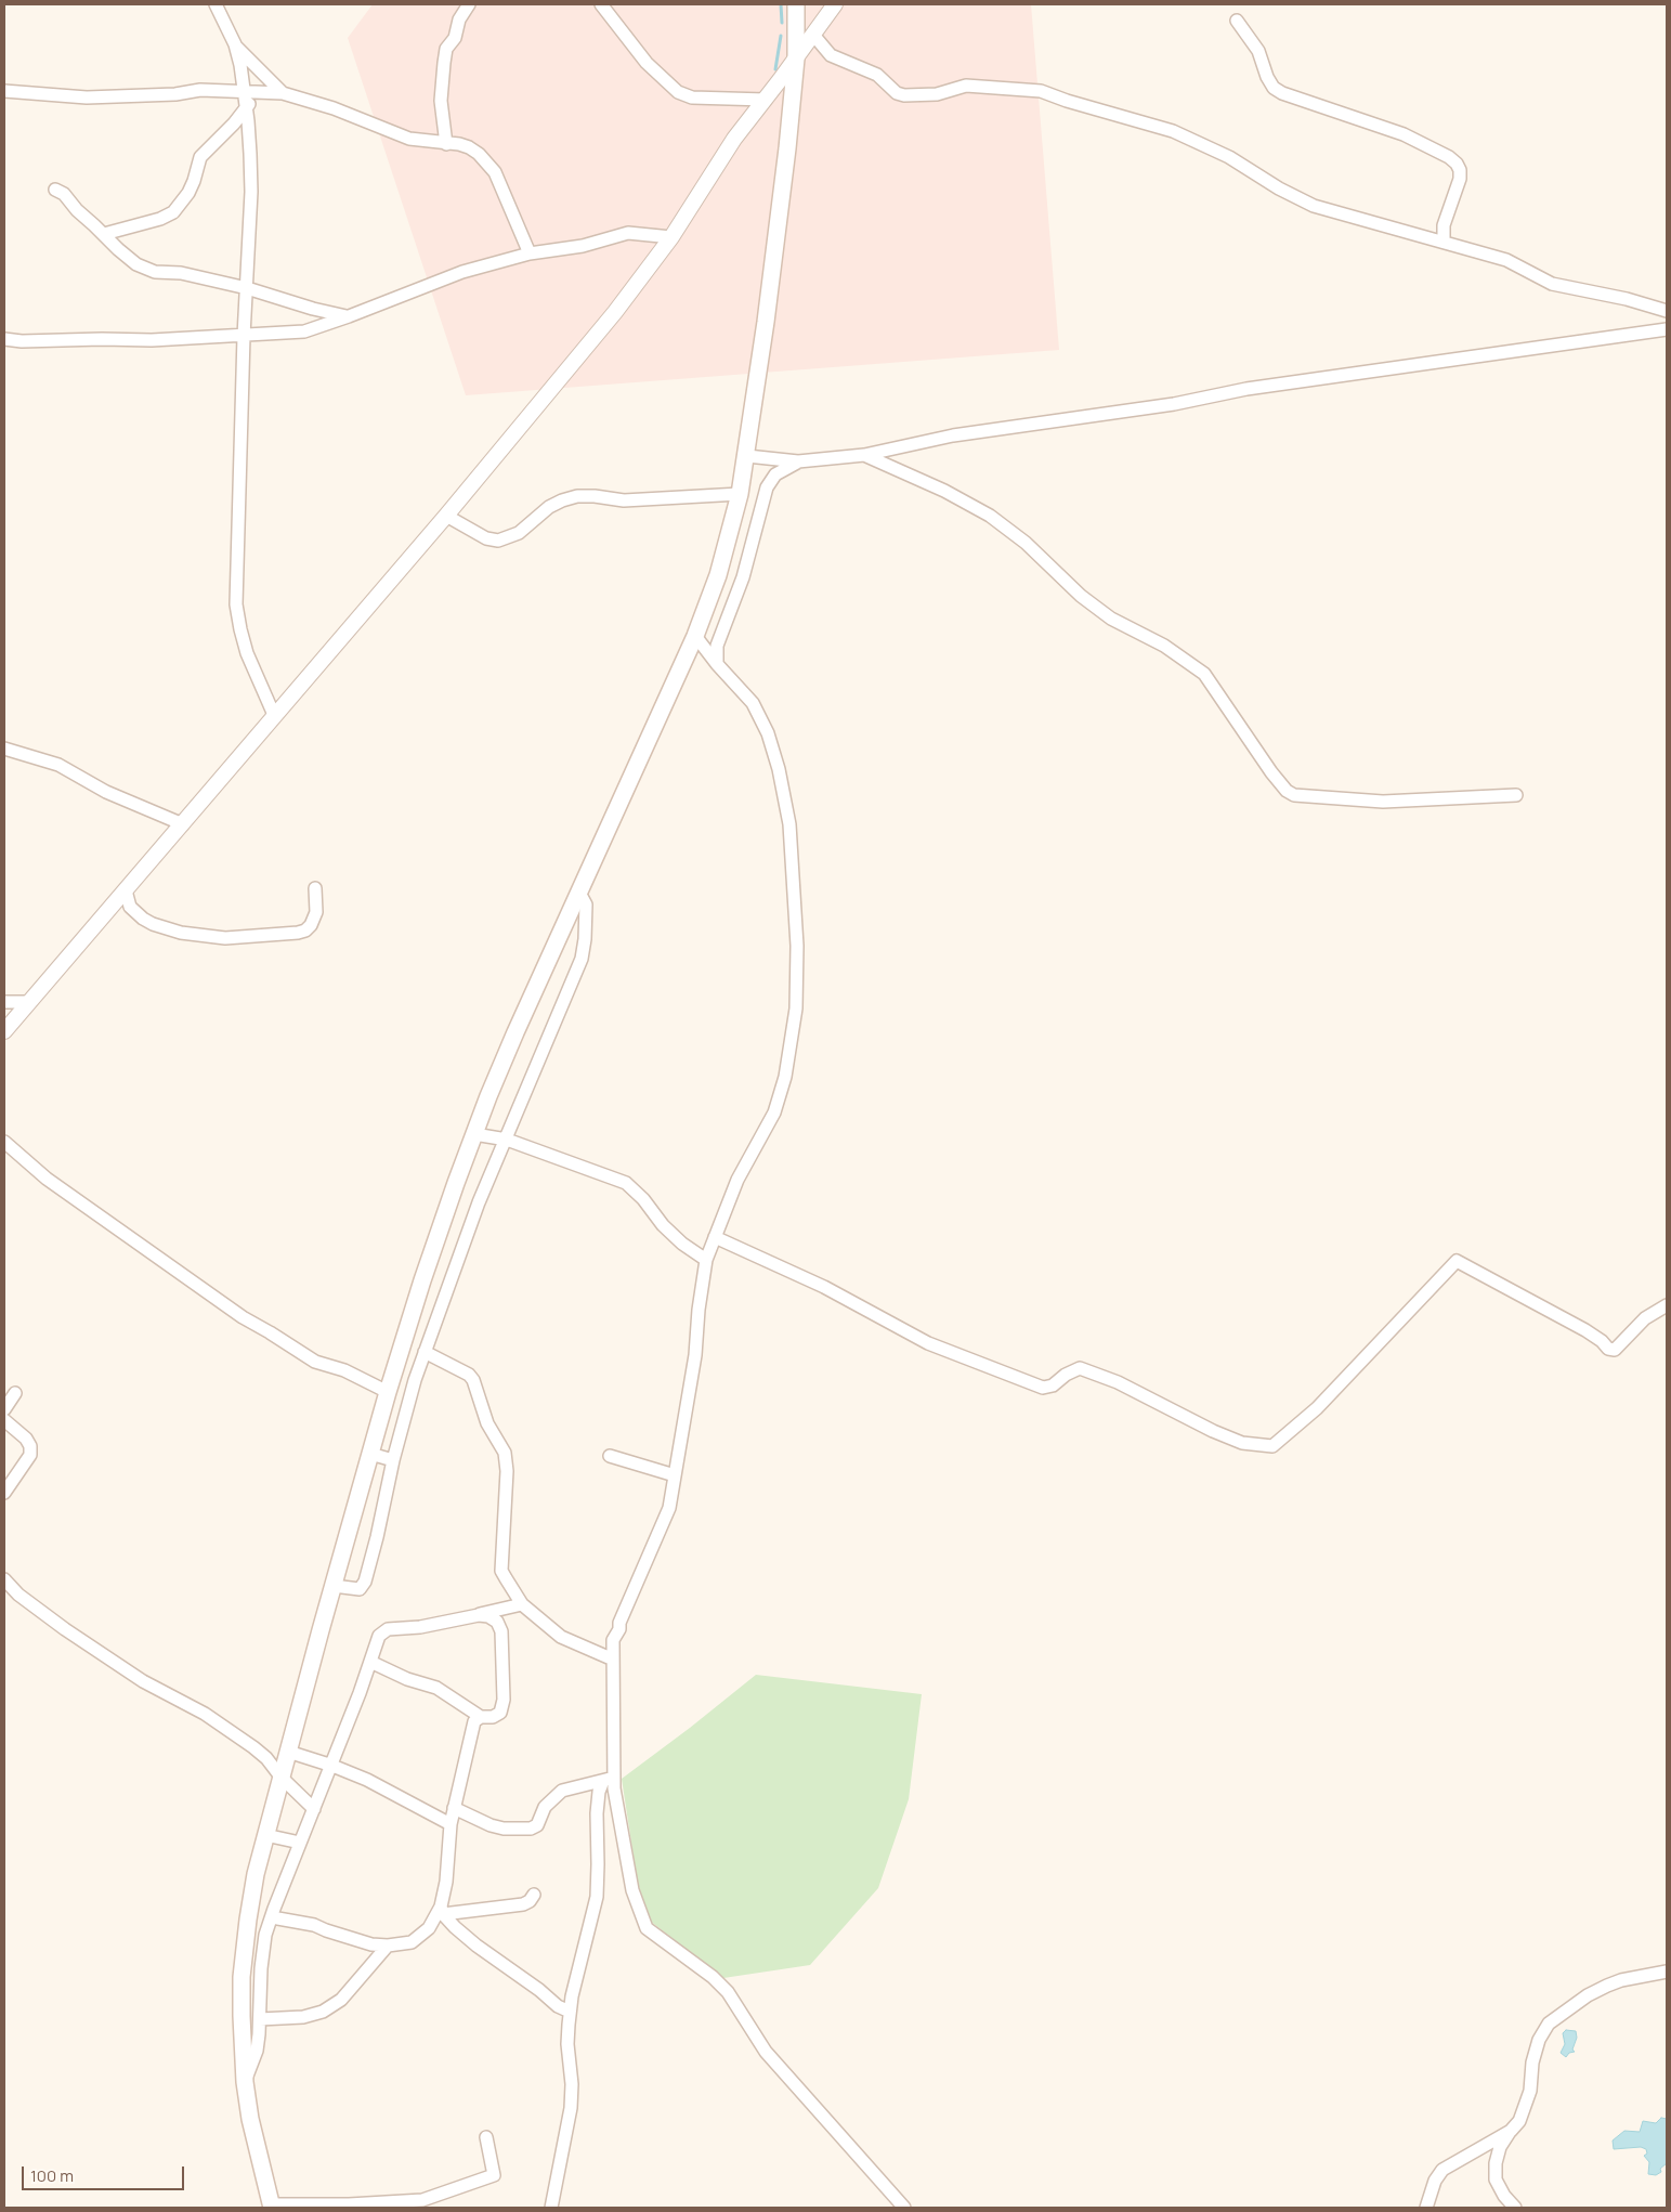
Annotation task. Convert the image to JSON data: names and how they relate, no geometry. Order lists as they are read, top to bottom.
{
  "scale_bar": "100 m"
}
